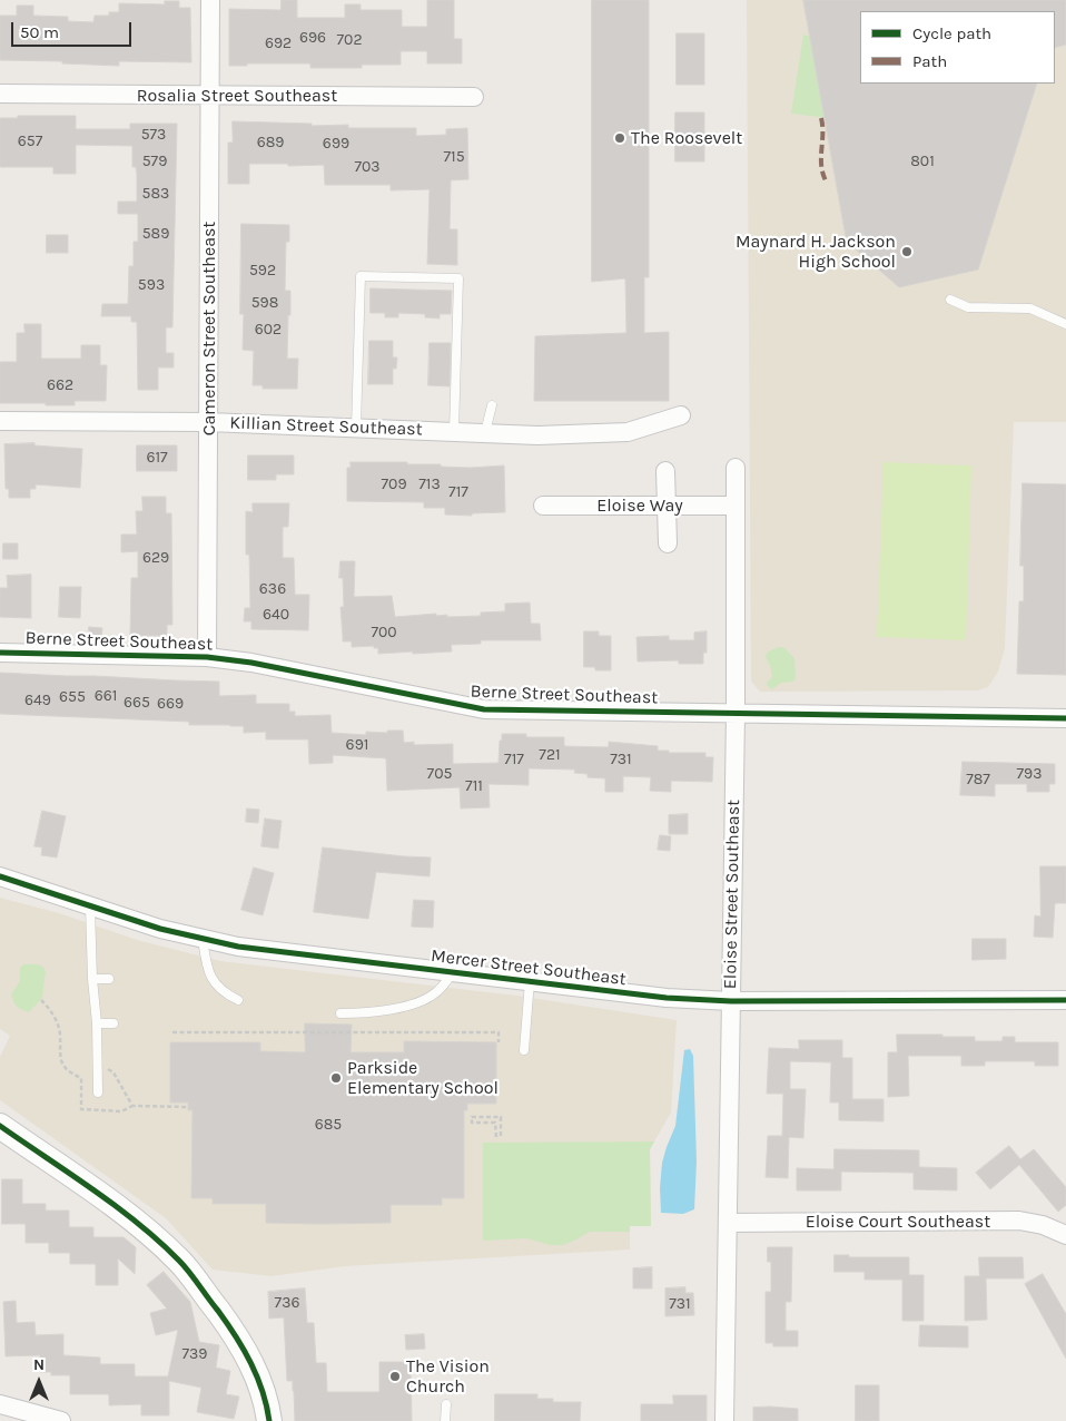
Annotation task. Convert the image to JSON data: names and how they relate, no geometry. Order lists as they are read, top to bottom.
{
  "streets": {
    "street": [
      "Rosalia Street Southeast",
      "Cameron Street Southeast",
      "Killian Street Southeast",
      "Eloise Way",
      "Berne Street Southeast",
      "Eloise Street Southeast",
      "Mercer Street Southeast",
      "Eloise Court Southeast"
    ]
  },
  "crossings": [
    ["Rosalia Street Southeast", "Cameron Street Southeast"],
    ["Cameron Street Southeast", "Killian Street Southeast"],
    ["Cameron Street Southeast", "Berne Street Southeast"],
    ["Eloise Way", "Eloise Street Southeast"],
    ["Berne Street Southeast", "Eloise Street Southeast"],
    ["Eloise Street Southeast", "Mercer Street Southeast"],
    ["Eloise Street Southeast", "Eloise Court Southeast"]
  ],
  "places": [
    "The Roosevelt",
    "Maynard H. Jackson High School",
    "Parkside Elementary School",
    "The Vision Church"
  ],
  "house_numbers": [
    "696",
    "702",
    "692",
    "573",
    "657",
    "689",
    "699",
    "715",
    "579",
    "801",
    "703",
    "583",
    "589",
    "592",
    "593",
    "598",
    "602",
    "662",
    "617",
    "709",
    "713",
    "717",
    "629",
    "636",
    "640",
    "700",
    "661",
    "655",
    "649",
    "665",
    "669",
    "691",
    "721",
    "717",
    "731",
    "705",
    "793",
    "787",
    "711",
    "685",
    "736",
    "731",
    "739"
  ],
  "legend": ["Cycle path", "Path"],
  "scale_bar": "50 m",
  "north": "top"
}
